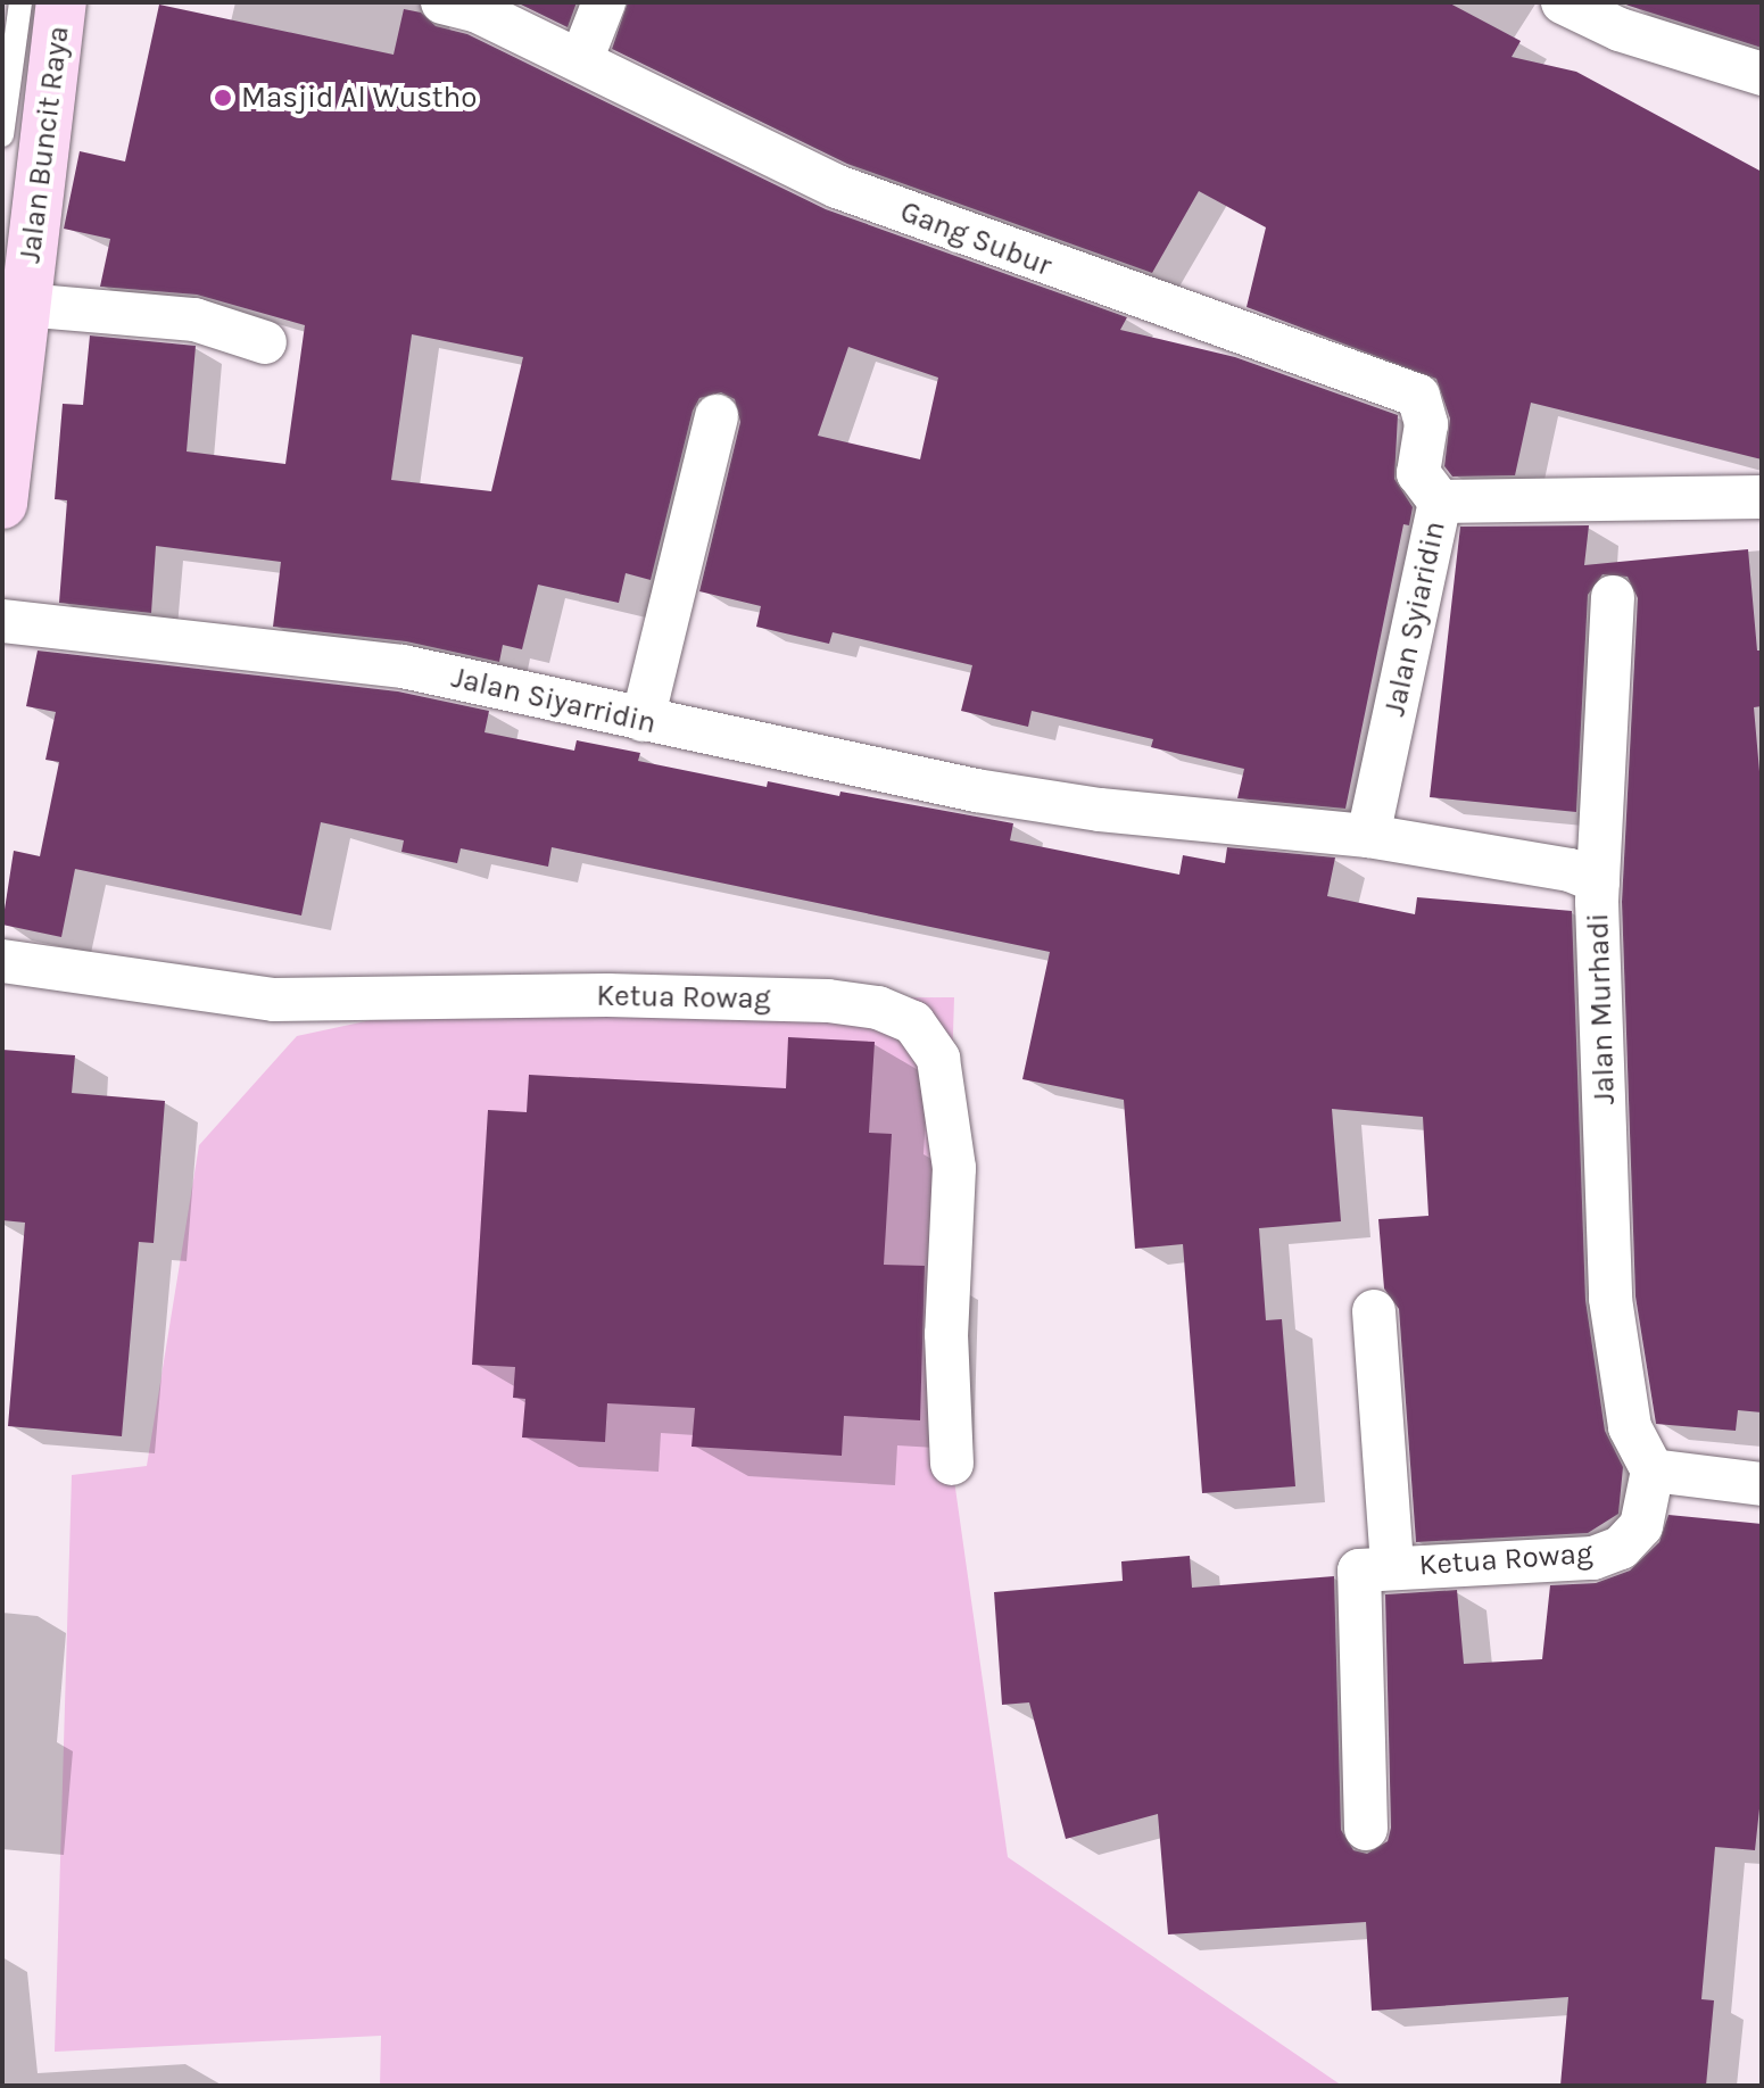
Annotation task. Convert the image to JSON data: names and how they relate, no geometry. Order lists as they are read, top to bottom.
{
  "streets": {
    "main road": ["Jalan Buncit Raya"],
    "street": [
      "Gang Subur",
      "Jalan Syiaridin",
      "Jalan Siyarridin",
      "Ketua Rowag",
      "Jalan Murhadi"
    ]
  },
  "crossings": [
    ["Gang Subur", "Jalan Syiaridin"],
    ["Jalan Syiaridin", "Jalan Murhadi"],
    ["Jalan Siyarridin", "Jalan Murhadi"],
    ["Ketua Rowag", "Jalan Murhadi"]
  ],
  "places": ["Masjid Al Wustho"]
}
